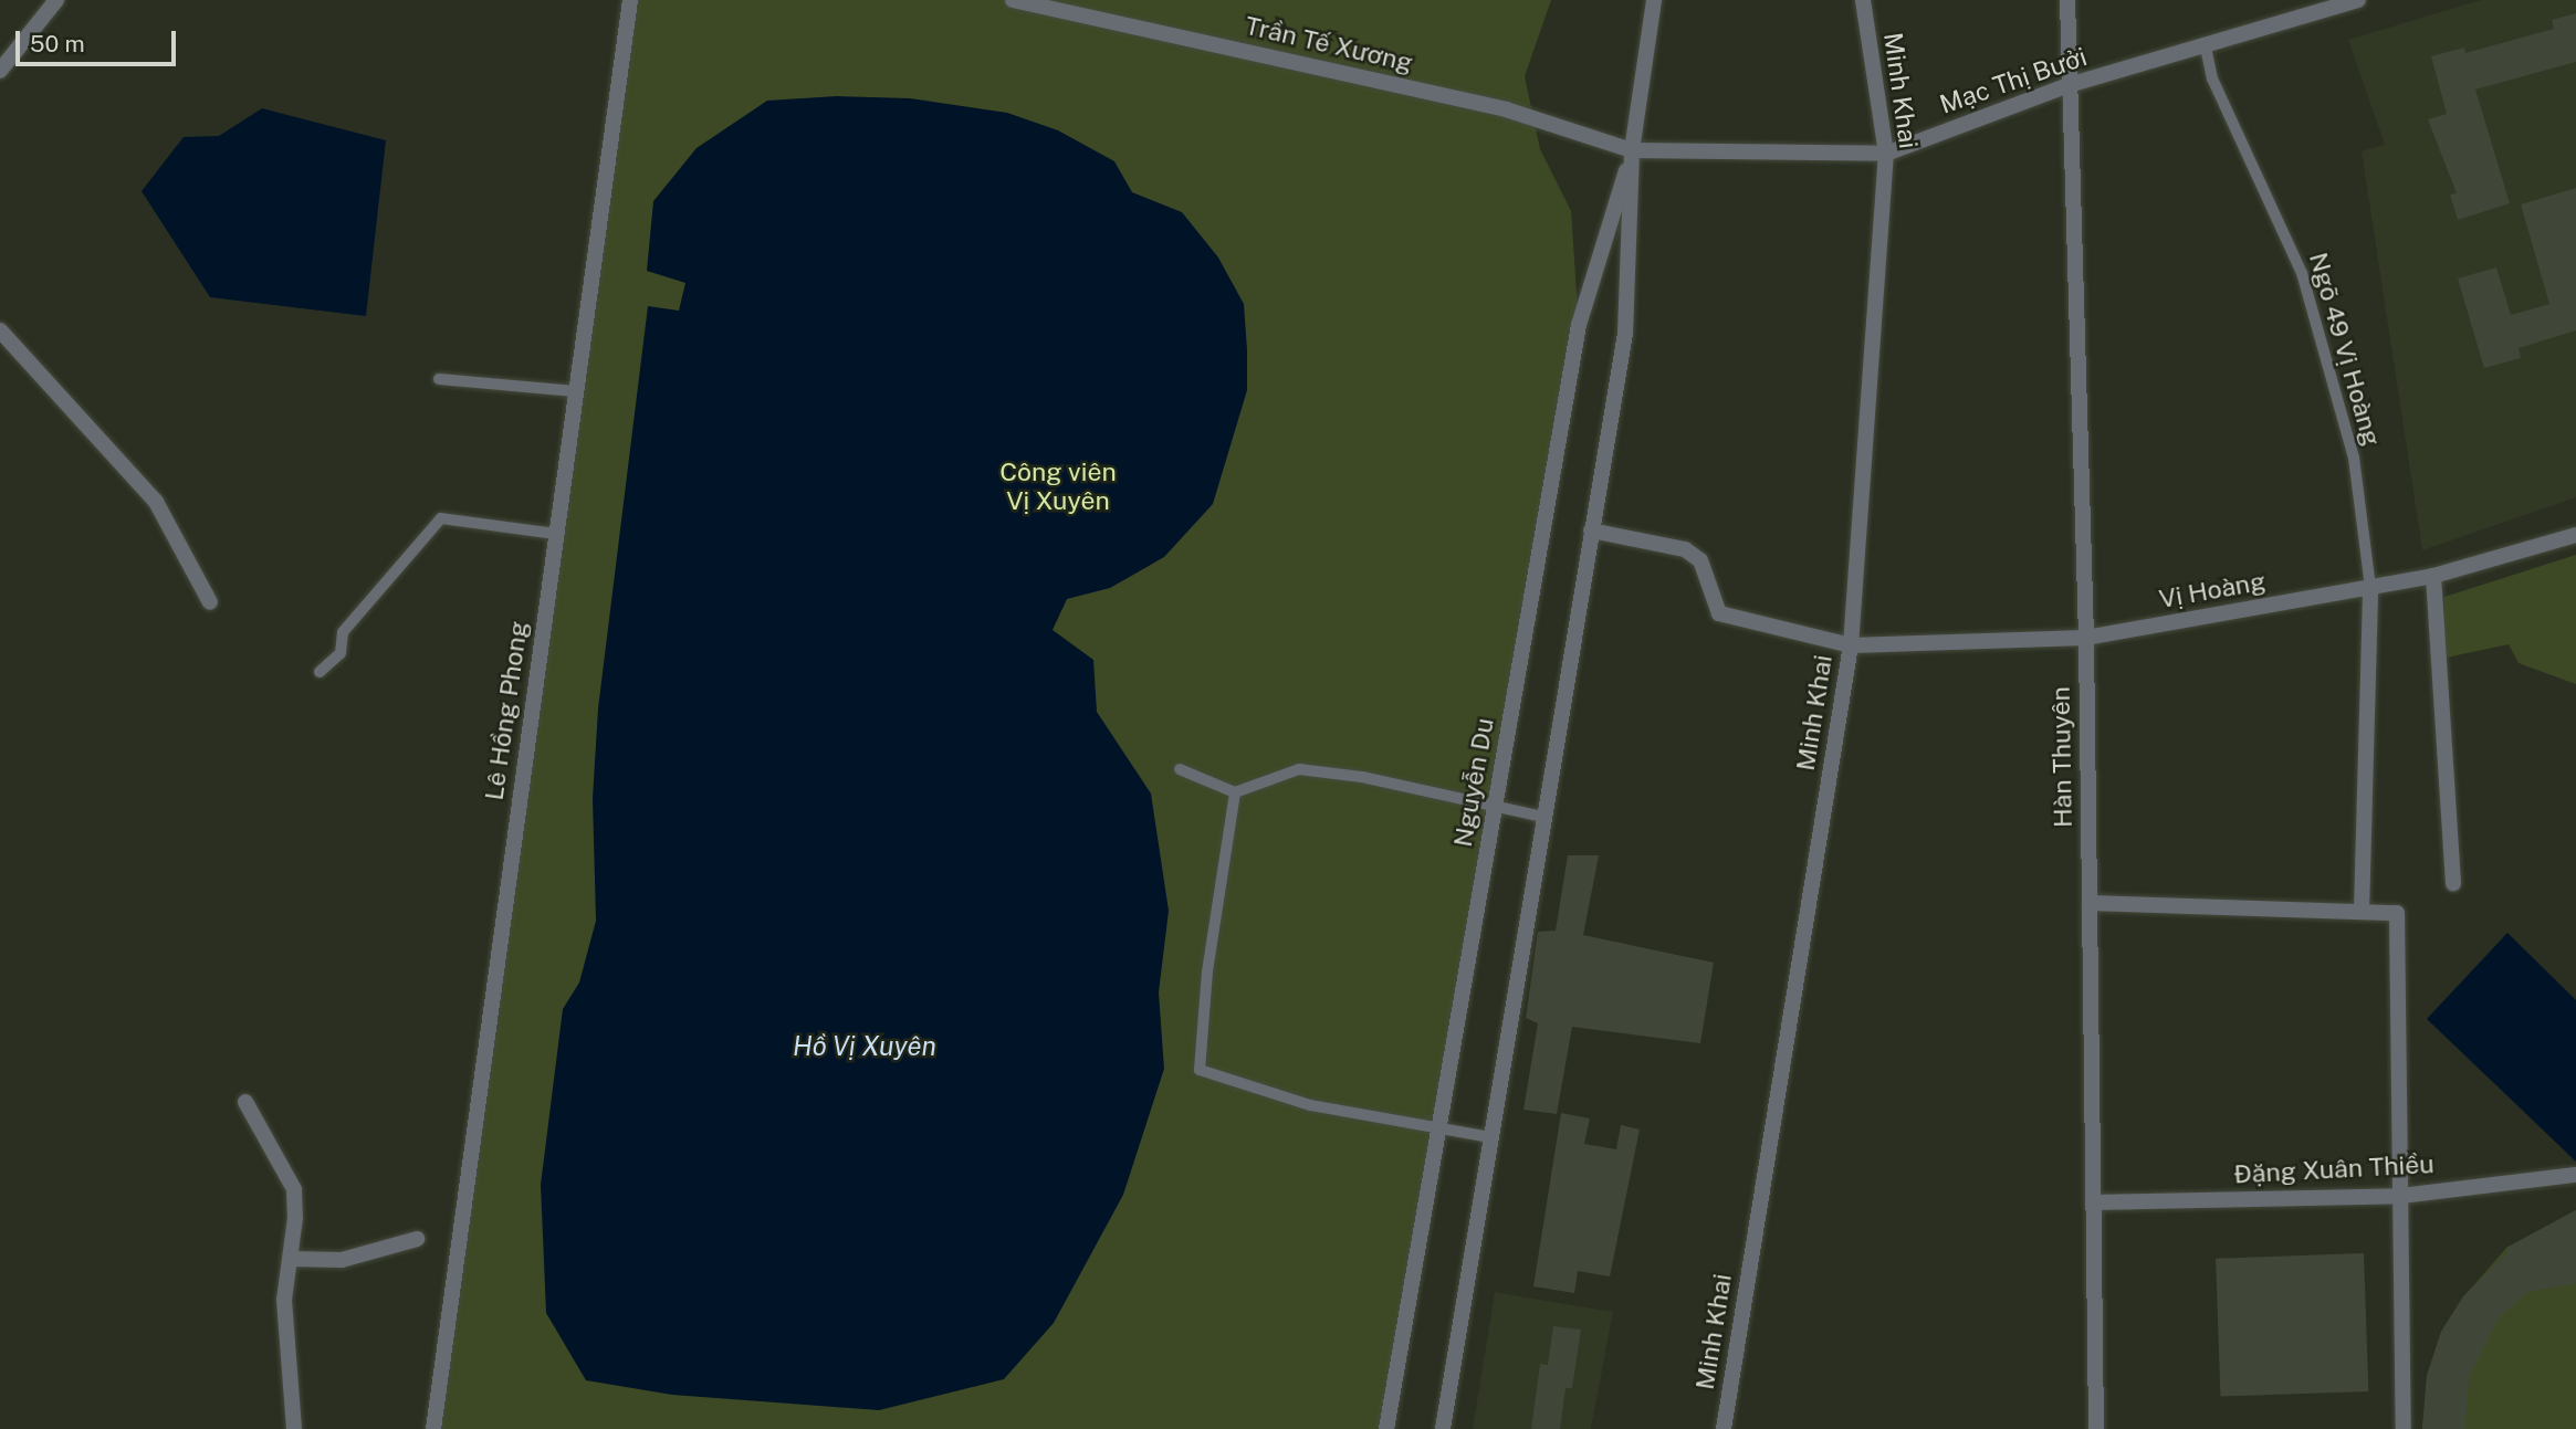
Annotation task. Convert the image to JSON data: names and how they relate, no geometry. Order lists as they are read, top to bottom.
{
  "streets": {
    "street": [
      "Trần Tế Xương",
      "Mạc Thị Bưởi",
      "Minh Khai",
      "Vị Hoàng",
      "Lê Hồng Phong",
      "Hàn Thuyên",
      "Nguyễn Du",
      "Đặng Xuân Thiều"
    ],
    "lane": ["Ngõ 49 Vị Hoàng"]
  },
  "crossings": [
    ["Trần Tế Xương", "Mạc Thị Bưởi"],
    ["Trần Tế Xương", "Nguyễn Du"],
    ["Mạc Thị Bưởi", "Minh Khai"],
    ["Mạc Thị Bưởi", "Ngõ 49 Vị Hoàng"],
    ["Mạc Thị Bưởi", "Hàn Thuyên"],
    ["Mạc Thị Bưởi", "Nguyễn Du"],
    ["Minh Khai", "Vị Hoàng"],
    ["Ngõ 49 Vị Hoàng", "Vị Hoàng"],
    ["Vị Hoàng", "Hàn Thuyên"],
    ["Hàn Thuyên", "Đặng Xuân Thiều"]
  ],
  "water": ["Hồ Vị Xuyên"],
  "parks": ["Công viên Vị Xuyên"],
  "scale_bar": "50 m"
}
